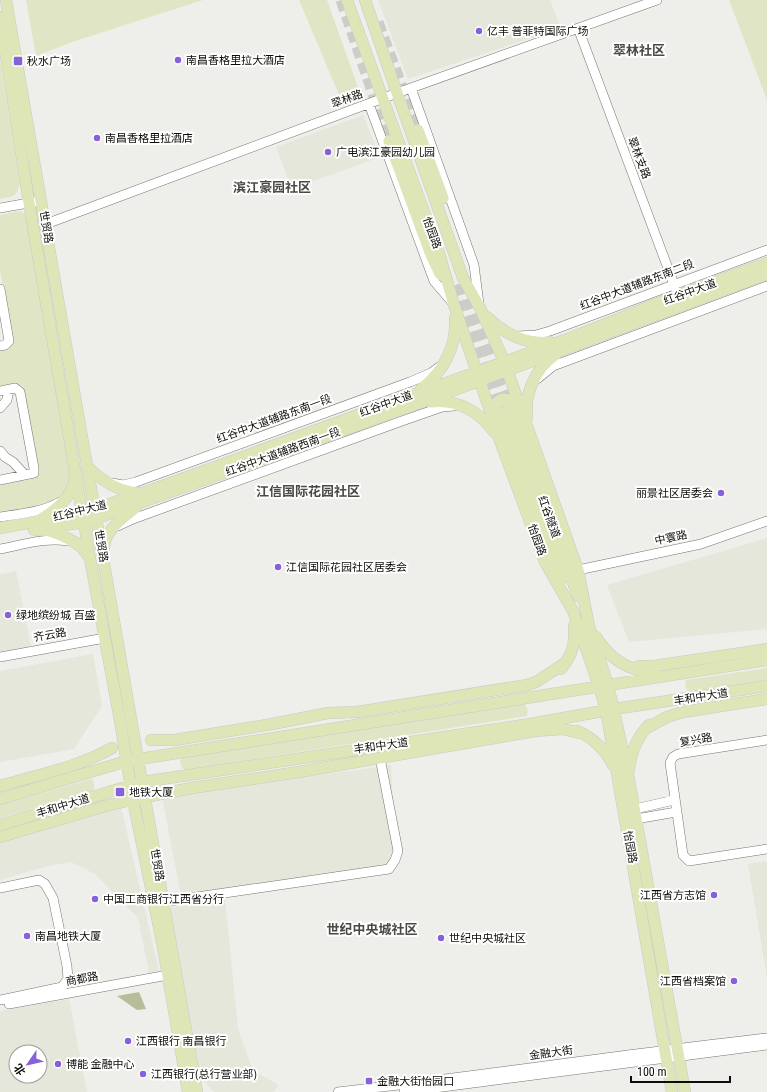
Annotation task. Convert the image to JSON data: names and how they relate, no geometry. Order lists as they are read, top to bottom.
{
  "streets": {
    "main road": [
      "世贸路",
      "怡园路",
      "红谷中大道",
      "红谷隧道",
      "丰和中大道"
    ],
    "street": [
      "翠林路",
      "翠林支路",
      "红谷中大道辅路东南二段",
      "红谷中大道辅路东南一段",
      "红谷中大道辅路西南一段",
      "中寰路",
      "齐云路",
      "复兴路",
      "商都路",
      "金融大街"
    ]
  },
  "crossings": [
    ["翠林路", "翠林支路"],
    ["翠林路", "世贸路"],
    ["翠林路", "怡园路"],
    ["翠林支路", "红谷中大道辅路东南二段"],
    ["翠林支路", "红谷中大道"],
    ["世贸路", "红谷中大道"],
    ["世贸路", "齐云路"],
    ["世贸路", "丰和中大道"],
    ["世贸路", "商都路"],
    ["怡园路", "红谷中大道"],
    ["怡园路", "红谷隧道"],
    ["怡园路", "中寰路"],
    ["怡园路", "丰和中大道"],
    ["怡园路", "金融大街"]
  ],
  "districts": [
    "翠林社区",
    "滨江豪园社区",
    "江信国际花园社区",
    "世纪中央城社区"
  ],
  "places": {
    "other": [
      "亿丰 普菲特国际广场",
      "南昌香格里拉大酒店",
      "南昌香格里拉酒店",
      "广电滨江豪园幼儿园",
      "丽景社区居委会",
      "江信国际花园社区居委会",
      "绿地缤纷城 百盛",
      "江西省方志馆",
      "中国工商银行江西省分行",
      "南昌地铁大厦",
      "世纪中央城社区",
      "江西省档案馆",
      "江西银行 南昌银行",
      "博能 金融中心",
      "江西银行(总行营业部)"
    ],
    "transit": ["秋水广场", "地铁大厦", "金融大街怡园口"]
  },
  "scale_bar": "100 m",
  "north": "bottom left"
}
